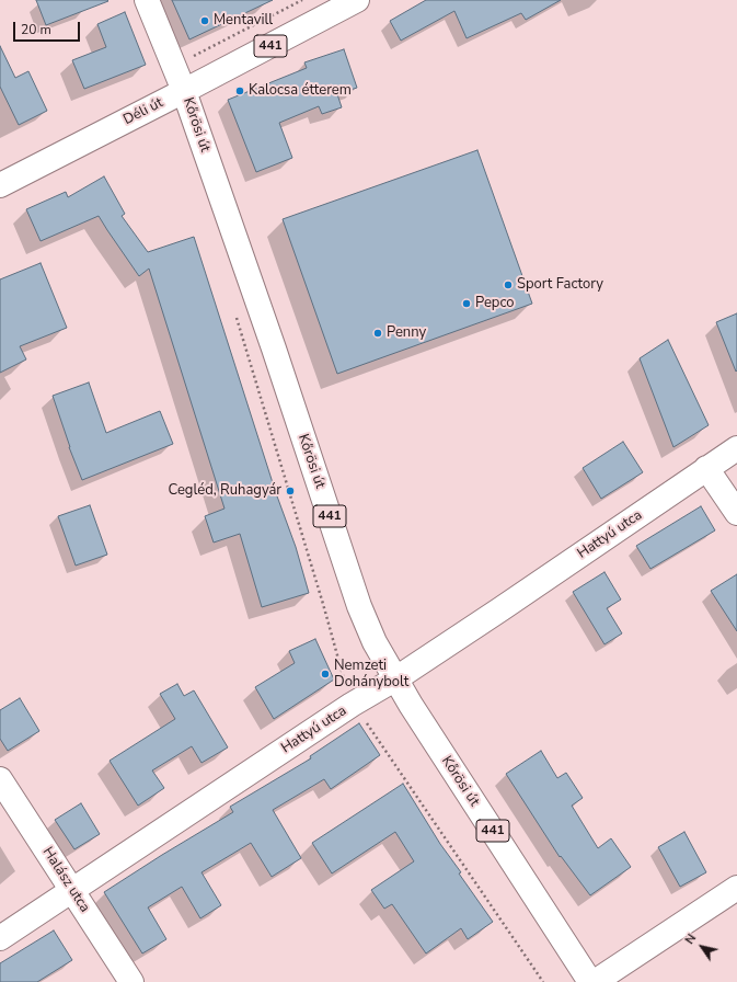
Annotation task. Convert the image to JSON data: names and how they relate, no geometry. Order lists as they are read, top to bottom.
{
  "streets": {
    "street": [
      "441",
      "Déli út",
      "Kőrösi út",
      "Hattyú utca",
      "Halász utca"
    ]
  },
  "crossings": [
    ["Déli út", "Kőrösi út"],
    ["Kőrösi út", "Hattyú utca"],
    ["Hattyú utca", "Halász utca"]
  ],
  "places": [
    "Mentavill",
    "Kalocsa étterem",
    "Sport Factory",
    "Pepco",
    "Penny",
    "Cegléd, Ruhagyár",
    "Nemzeti Dohánybolt"
  ],
  "scale_bar": "20 m",
  "north": "top left"
}
